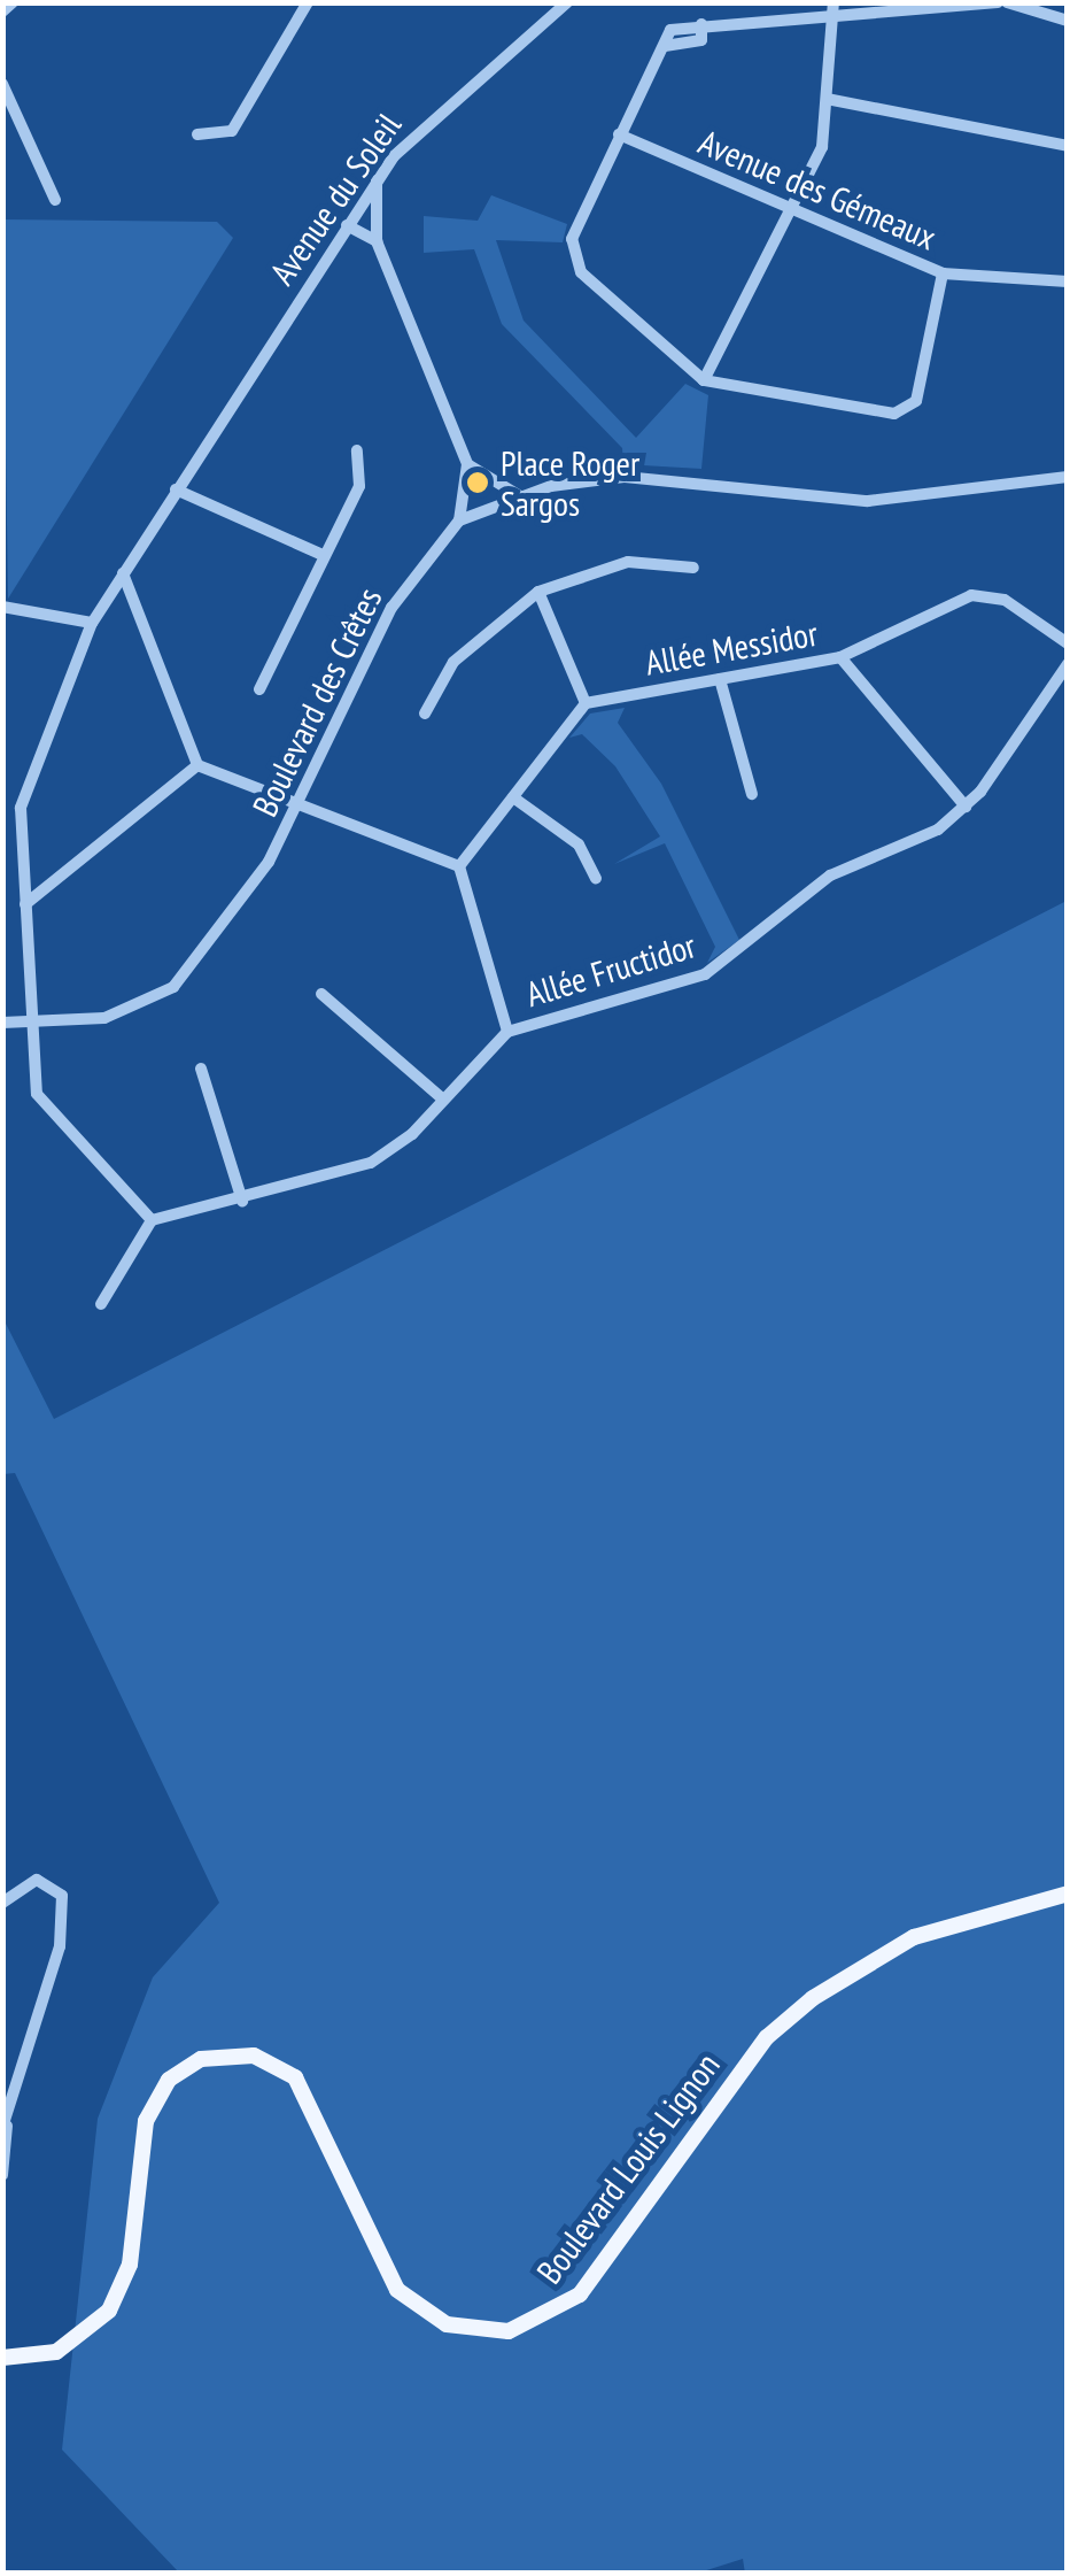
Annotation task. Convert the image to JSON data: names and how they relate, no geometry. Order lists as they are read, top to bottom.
{
  "streets": {
    "main road": ["Boulevard Louis Lignon"],
    "street": [
      "Avenue des Gémeaux",
      "Avenue du Soleil",
      "Allée Messidor",
      "Boulevard des Crêtes",
      "Allée Fructidor"
    ]
  },
  "places": ["Place Roger Sargos"]
}
